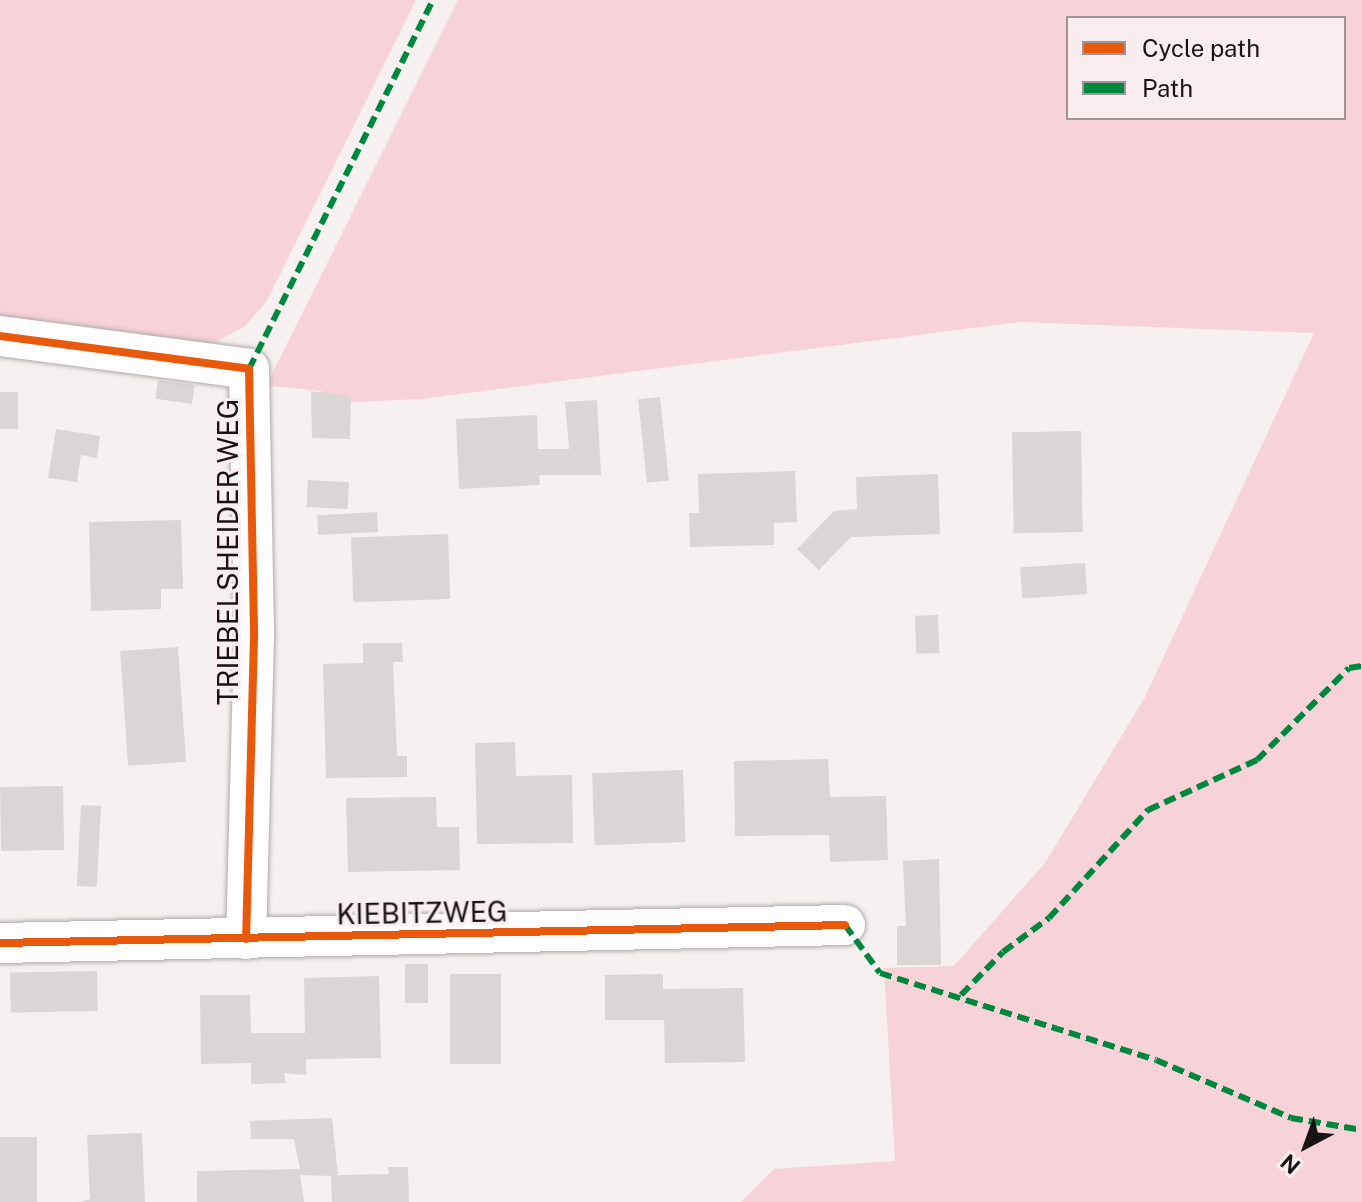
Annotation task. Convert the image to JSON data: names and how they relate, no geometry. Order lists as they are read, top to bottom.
{
  "streets": {
    "street": ["TRIEBELSHEIDER WEG", "KIEBITZWEG"]
  },
  "crossings": [
    ["TRIEBELSHEIDER WEG", "KIEBITZWEG"]
  ],
  "legend": ["Cycle path", "Path"],
  "north": "bottom left"
}
